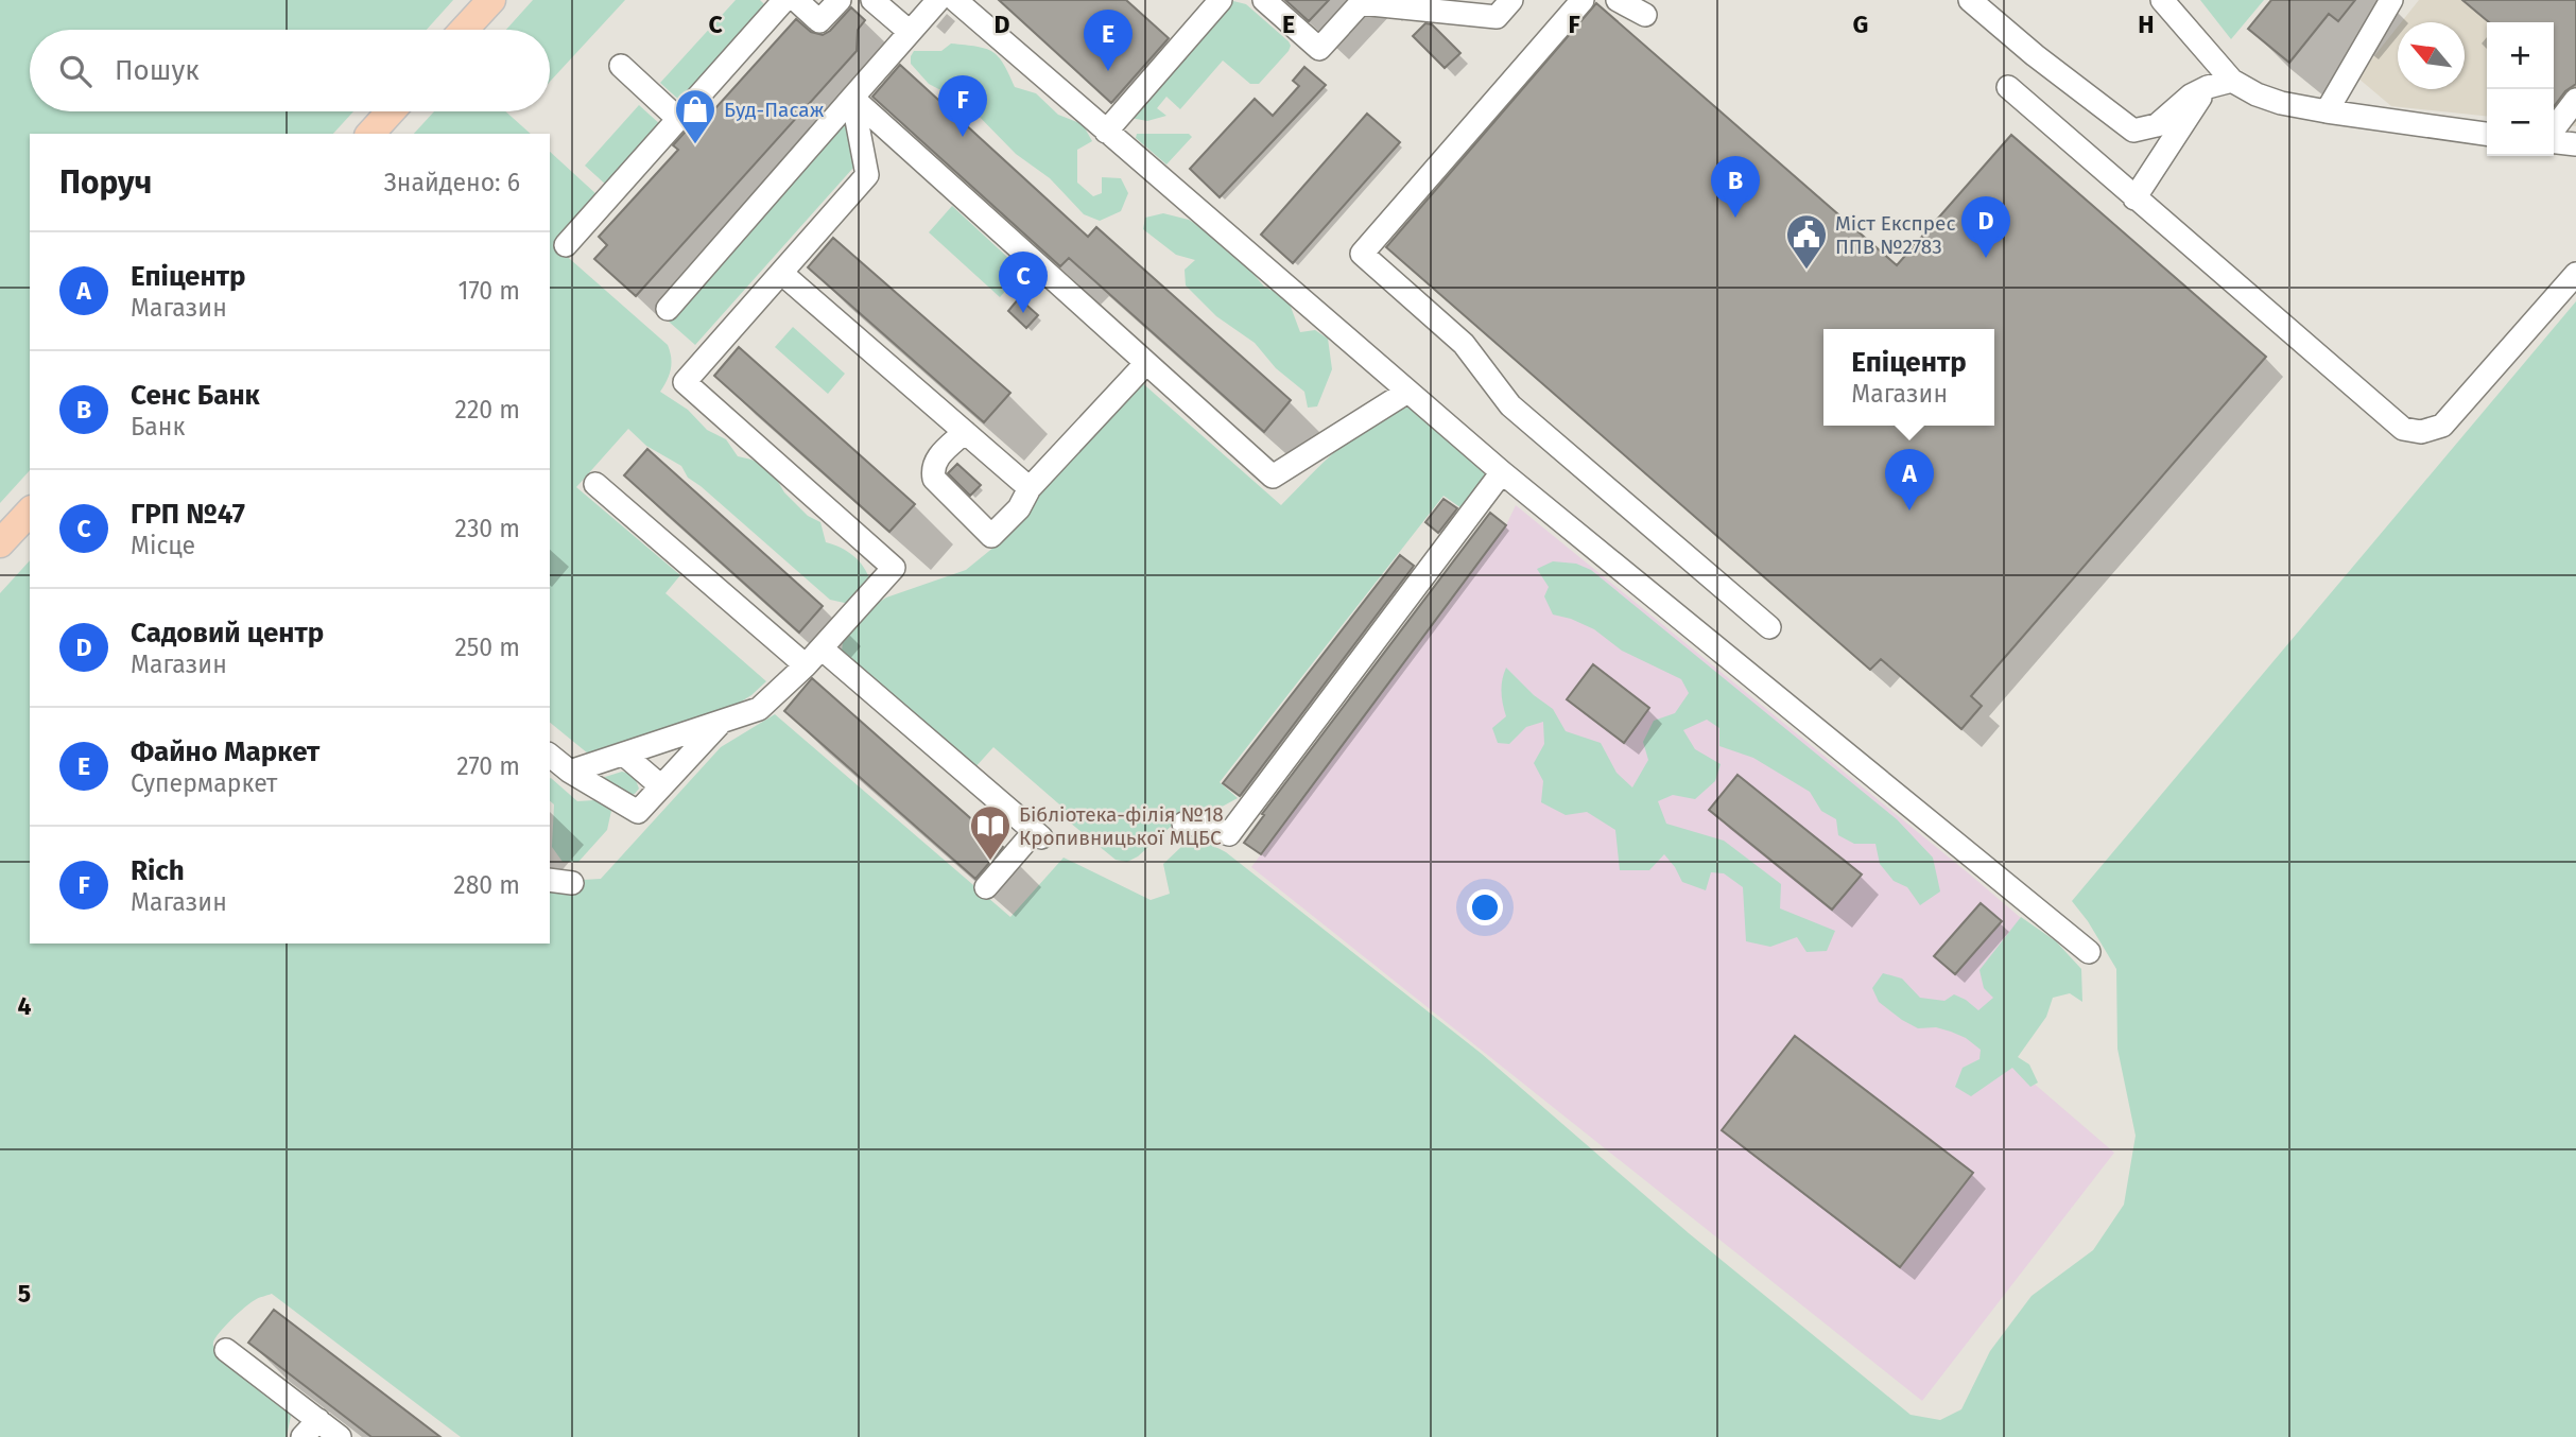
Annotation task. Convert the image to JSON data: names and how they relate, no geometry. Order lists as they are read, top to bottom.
{
  "places": {
    "shop": ["Буд-Пасаж"],
    "public building": ["Міст Експрес ППВ №2783"],
    "library": ["Бібліотека-філія №18 Кропивницької МЦБС"]
  },
  "north": "top left",
  "page": {
    "pins": [
      "E",
      "F",
      "B",
      "D",
      "C",
      "A"
    ],
    "map_buttons": ["+", "−"],
    "search": "Пошук",
    "heading": ["Поруч", "Знайдено: 6"],
    "list": [
      {
        "mark": "A",
        "name": "Епіцентр",
        "note": "Магазин",
        "value": "170 m"
      },
      {
        "mark": "B",
        "name": "Сенс Банк",
        "note": "Банк",
        "value": "220 m"
      },
      {
        "mark": "C",
        "name": "ГРП №47",
        "note": "Місце",
        "value": "230 m"
      },
      {
        "mark": "D",
        "name": "Садовий центр",
        "note": "Магазин",
        "value": "250 m"
      },
      {
        "mark": "E",
        "name": "Файно Маркет",
        "note": "Супермаркет",
        "value": "270 m"
      },
      {
        "mark": "F",
        "name": "Rich",
        "note": "Магазин",
        "value": "280 m"
      }
    ],
    "popup": ["Епіцентр", "Магазин"]
  },
  "grid": {
    "columns": [
      "C",
      "D",
      "E",
      "F",
      "G",
      "H"
    ],
    "rows": ["4", "5"]
  }
}
